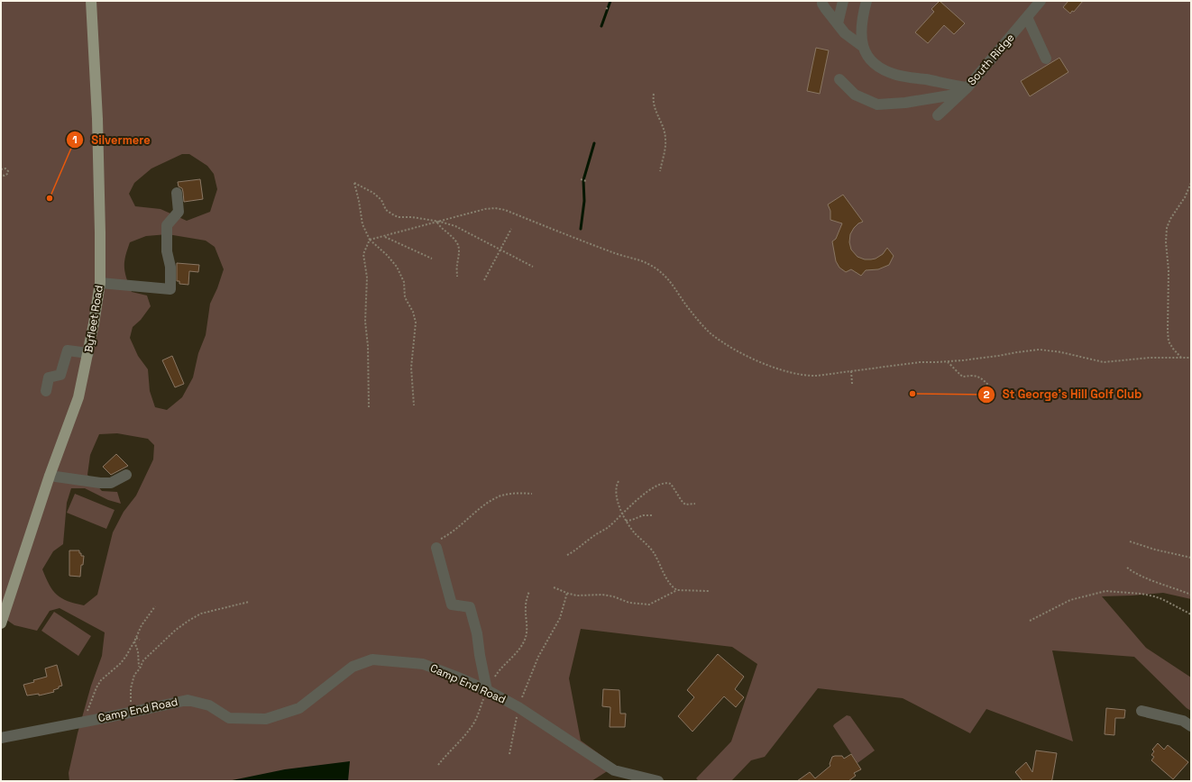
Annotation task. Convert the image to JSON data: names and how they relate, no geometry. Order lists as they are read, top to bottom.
{
  "streets": {
    "main road": ["Byfleet Road"],
    "street": ["South Ridge", "Camp End Road"]
  },
  "places": ["Silvermere", "St George's Hill Golf Club"]
}
